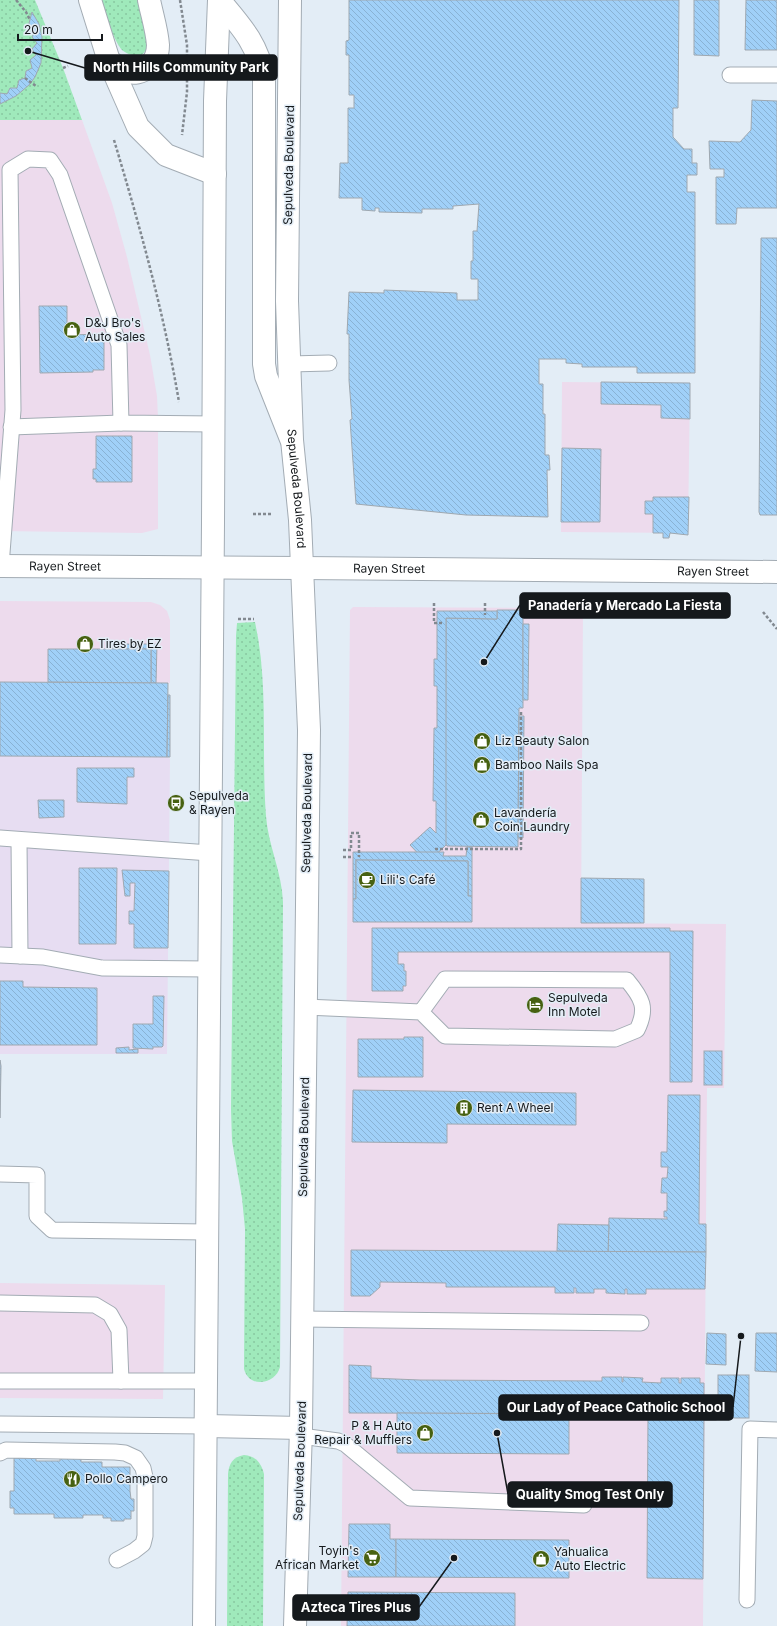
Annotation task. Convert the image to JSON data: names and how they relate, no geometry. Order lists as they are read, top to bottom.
{
  "streets": {
    "main road": ["Sepulveda Boulevard", "Rayen Street"]
  },
  "crossings": [
    ["Sepulveda Boulevard", "Rayen Street"]
  ],
  "places": {
    "other": [
      "North Hills Community Park",
      "Panadería y Mercado La Fiesta",
      "Our Lady of Peace Catholic School",
      "Quality Smog Test Only",
      "Azteca Tires Plus"
    ],
    "shop": [
      "D&J Bro's Auto Sales",
      "Tires by EZ",
      "Liz Beauty Salon",
      "Bamboo Nails Spa",
      "Lavandería Coin Laundry",
      "P & H Auto Repair & Mufflers",
      "Yahualica Auto Electric"
    ],
    "bus stop": ["Sepulveda & Rayen"],
    "cafe": ["Lili's Café"],
    "hotel": ["Sepulveda Inn Motel"],
    "building": ["Rent A Wheel"],
    "restaurant": ["Pollo Campero"],
    "supermarket": ["Toyin's African Market"]
  },
  "scale_bar": "20 m"
}
